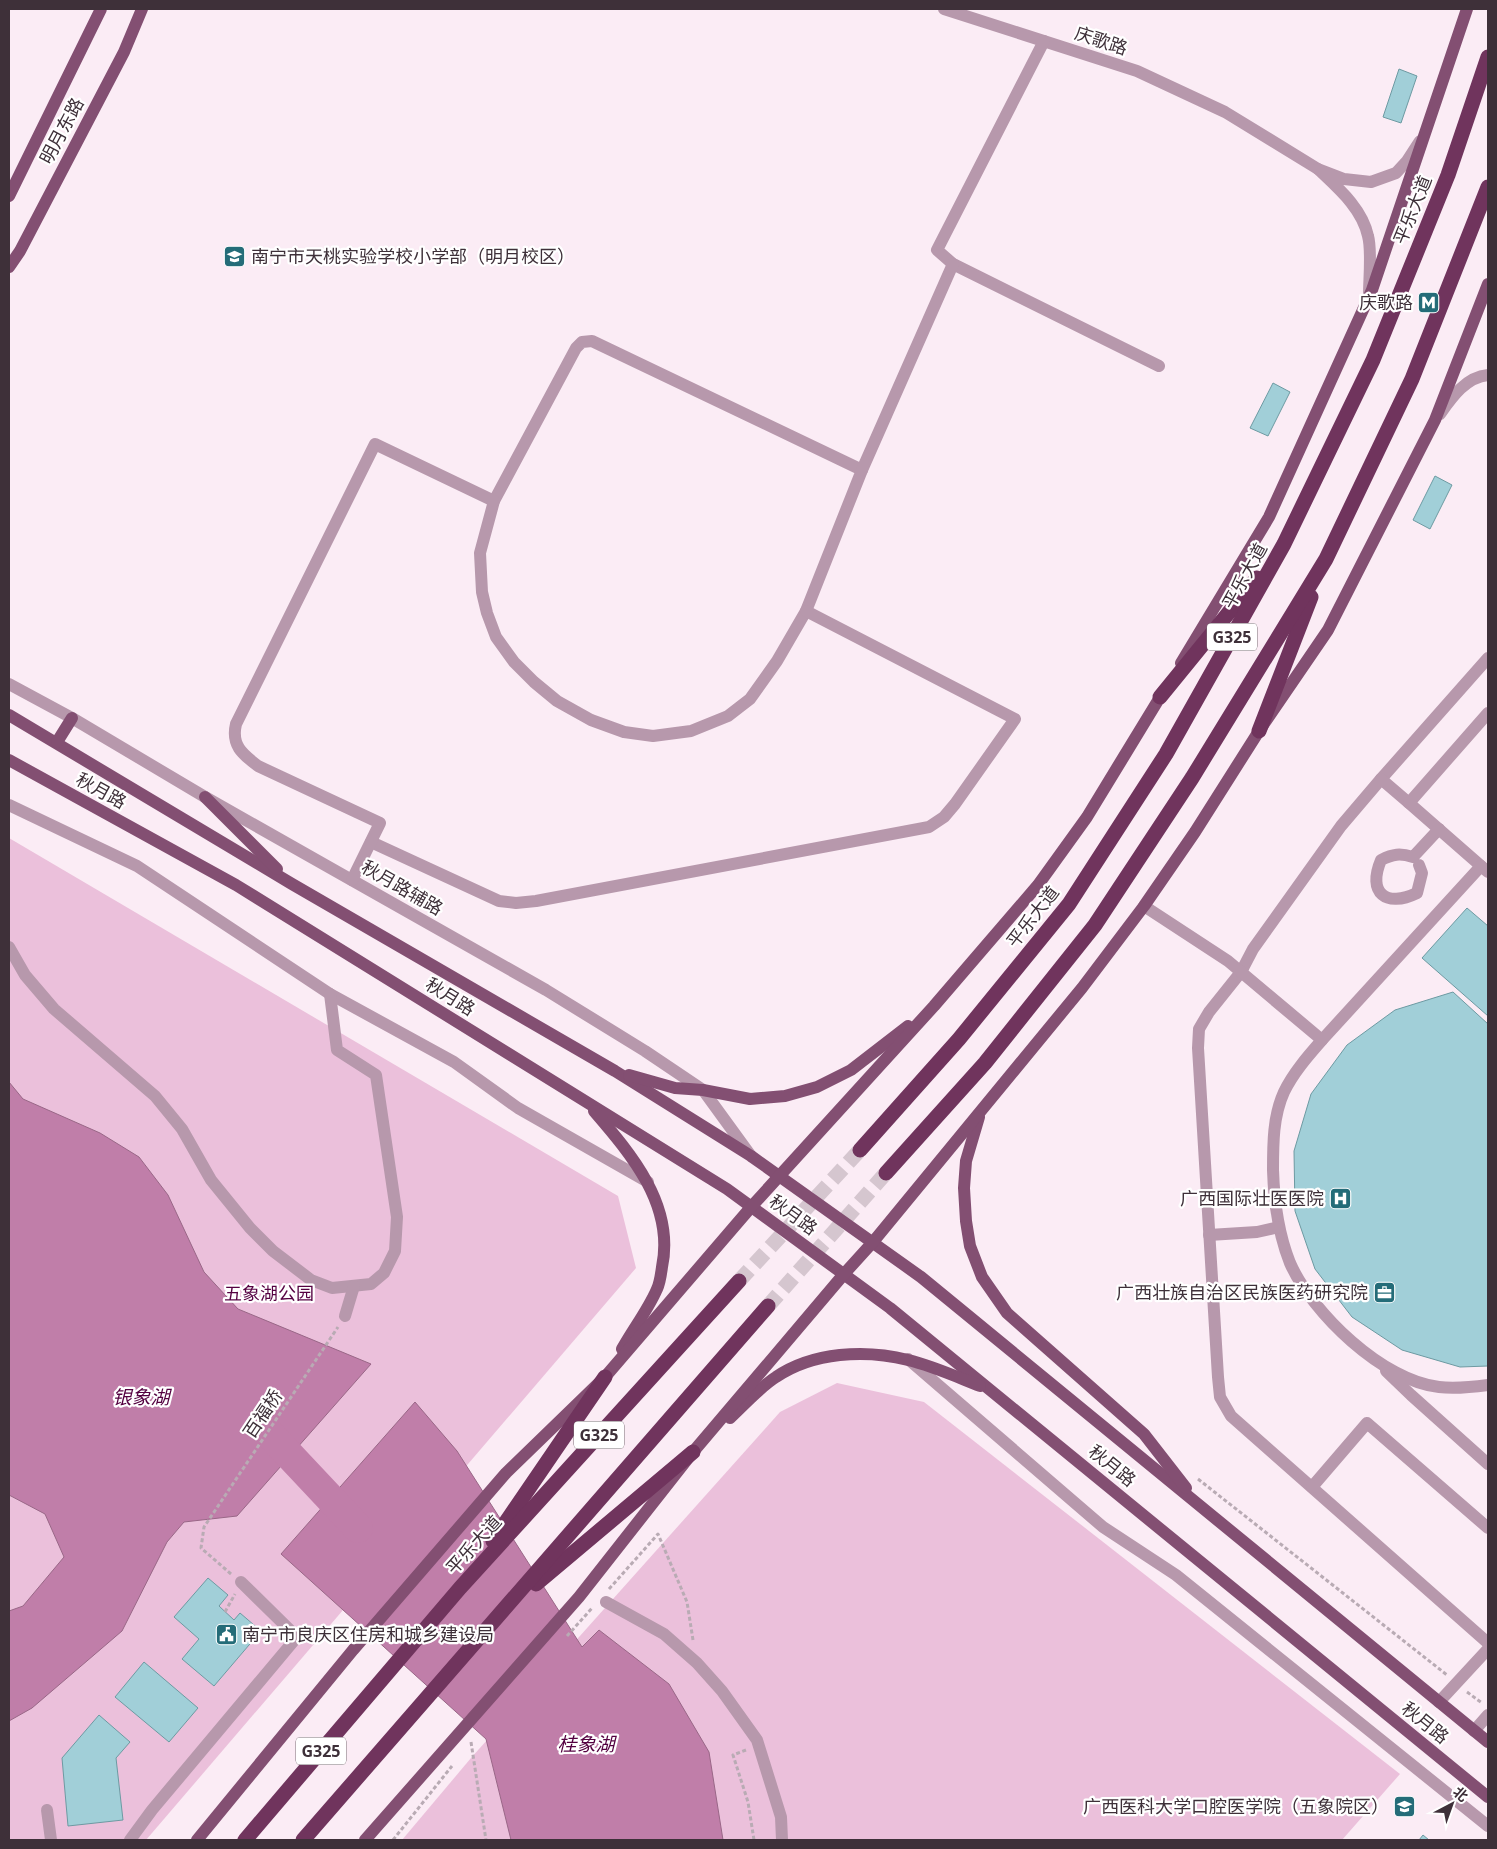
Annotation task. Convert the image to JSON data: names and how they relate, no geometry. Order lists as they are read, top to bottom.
{
  "streets": {
    "highway": ["平乐大道", "G325"],
    "main road": ["明月东路", "秋月路"],
    "street": ["庆歌路", "秋月路辅路"],
    "path": ["百福桥"]
  },
  "crossings": [
    ["秋月路", "秋月路辅路"]
  ],
  "water": ["银象湖", "桂象湖"],
  "parks": ["五象湖公园"],
  "places": {
    "school or university": ["南宁市天桃实验学校小学部（明月校区）", "广西医科大学口腔医学院（五象院区）"],
    "metro station": ["庆歌路"],
    "hospital": ["广西国际壮医医院"],
    "office": ["广西壮族自治区民族医药研究院"],
    "public building": ["南宁市良庆区住房和城乡建设局"]
  },
  "north": "top right"
}
